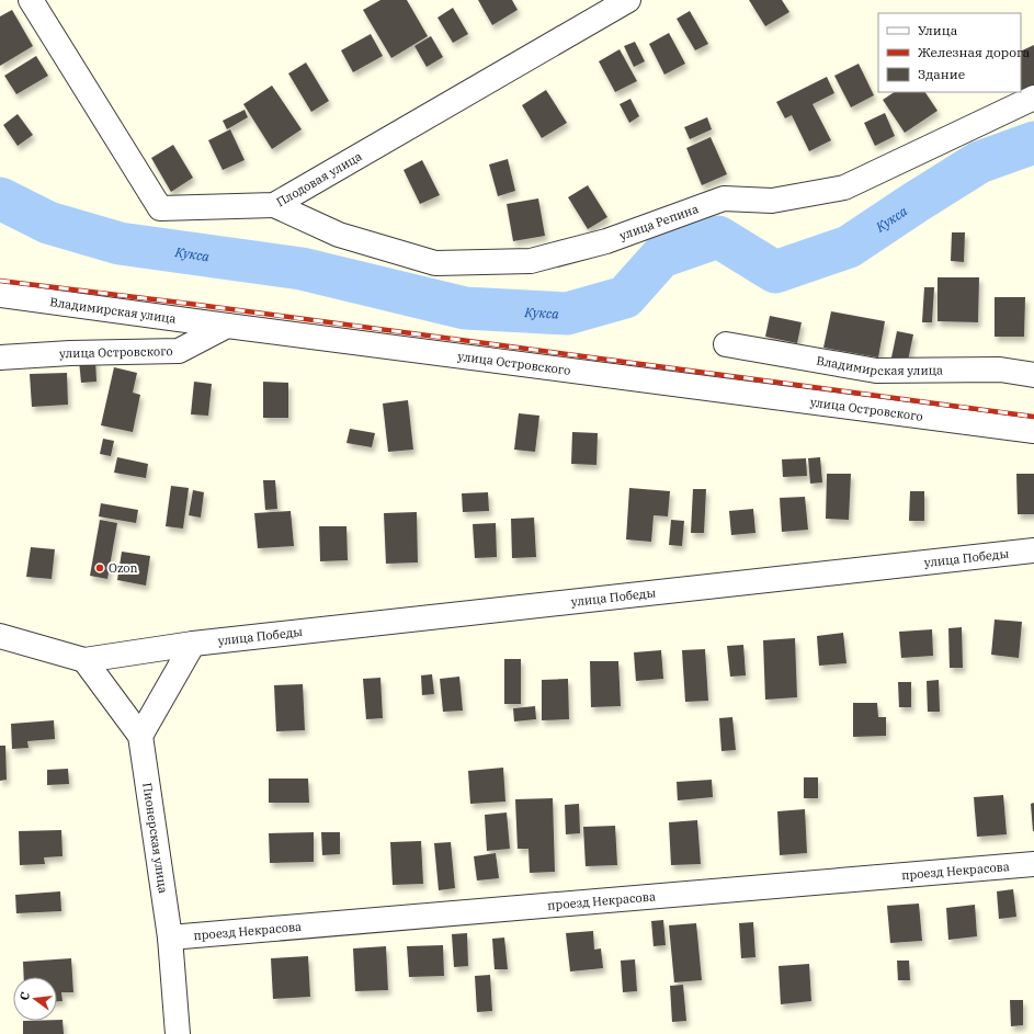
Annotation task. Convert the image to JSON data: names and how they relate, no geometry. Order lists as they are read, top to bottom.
{
  "streets": {
    "street": [
      "Плодовая улица",
      "улица Репина",
      "Владимирская улица",
      "улица Островского",
      "улица Победы",
      "Пионерская улица",
      "проезд Некрасова"
    ]
  },
  "crossings": [
    ["Плодовая улица", "улица Репина"],
    ["Владимирская улица", "улица Островского"],
    ["улица Победы", "Пионерская улица"],
    ["Пионерская улица", "проезд Некрасова"]
  ],
  "water": ["Кукса"],
  "places": ["Ozon"],
  "legend": ["Улица", "Железная дорога", "Здание"],
  "north": "left"
}
